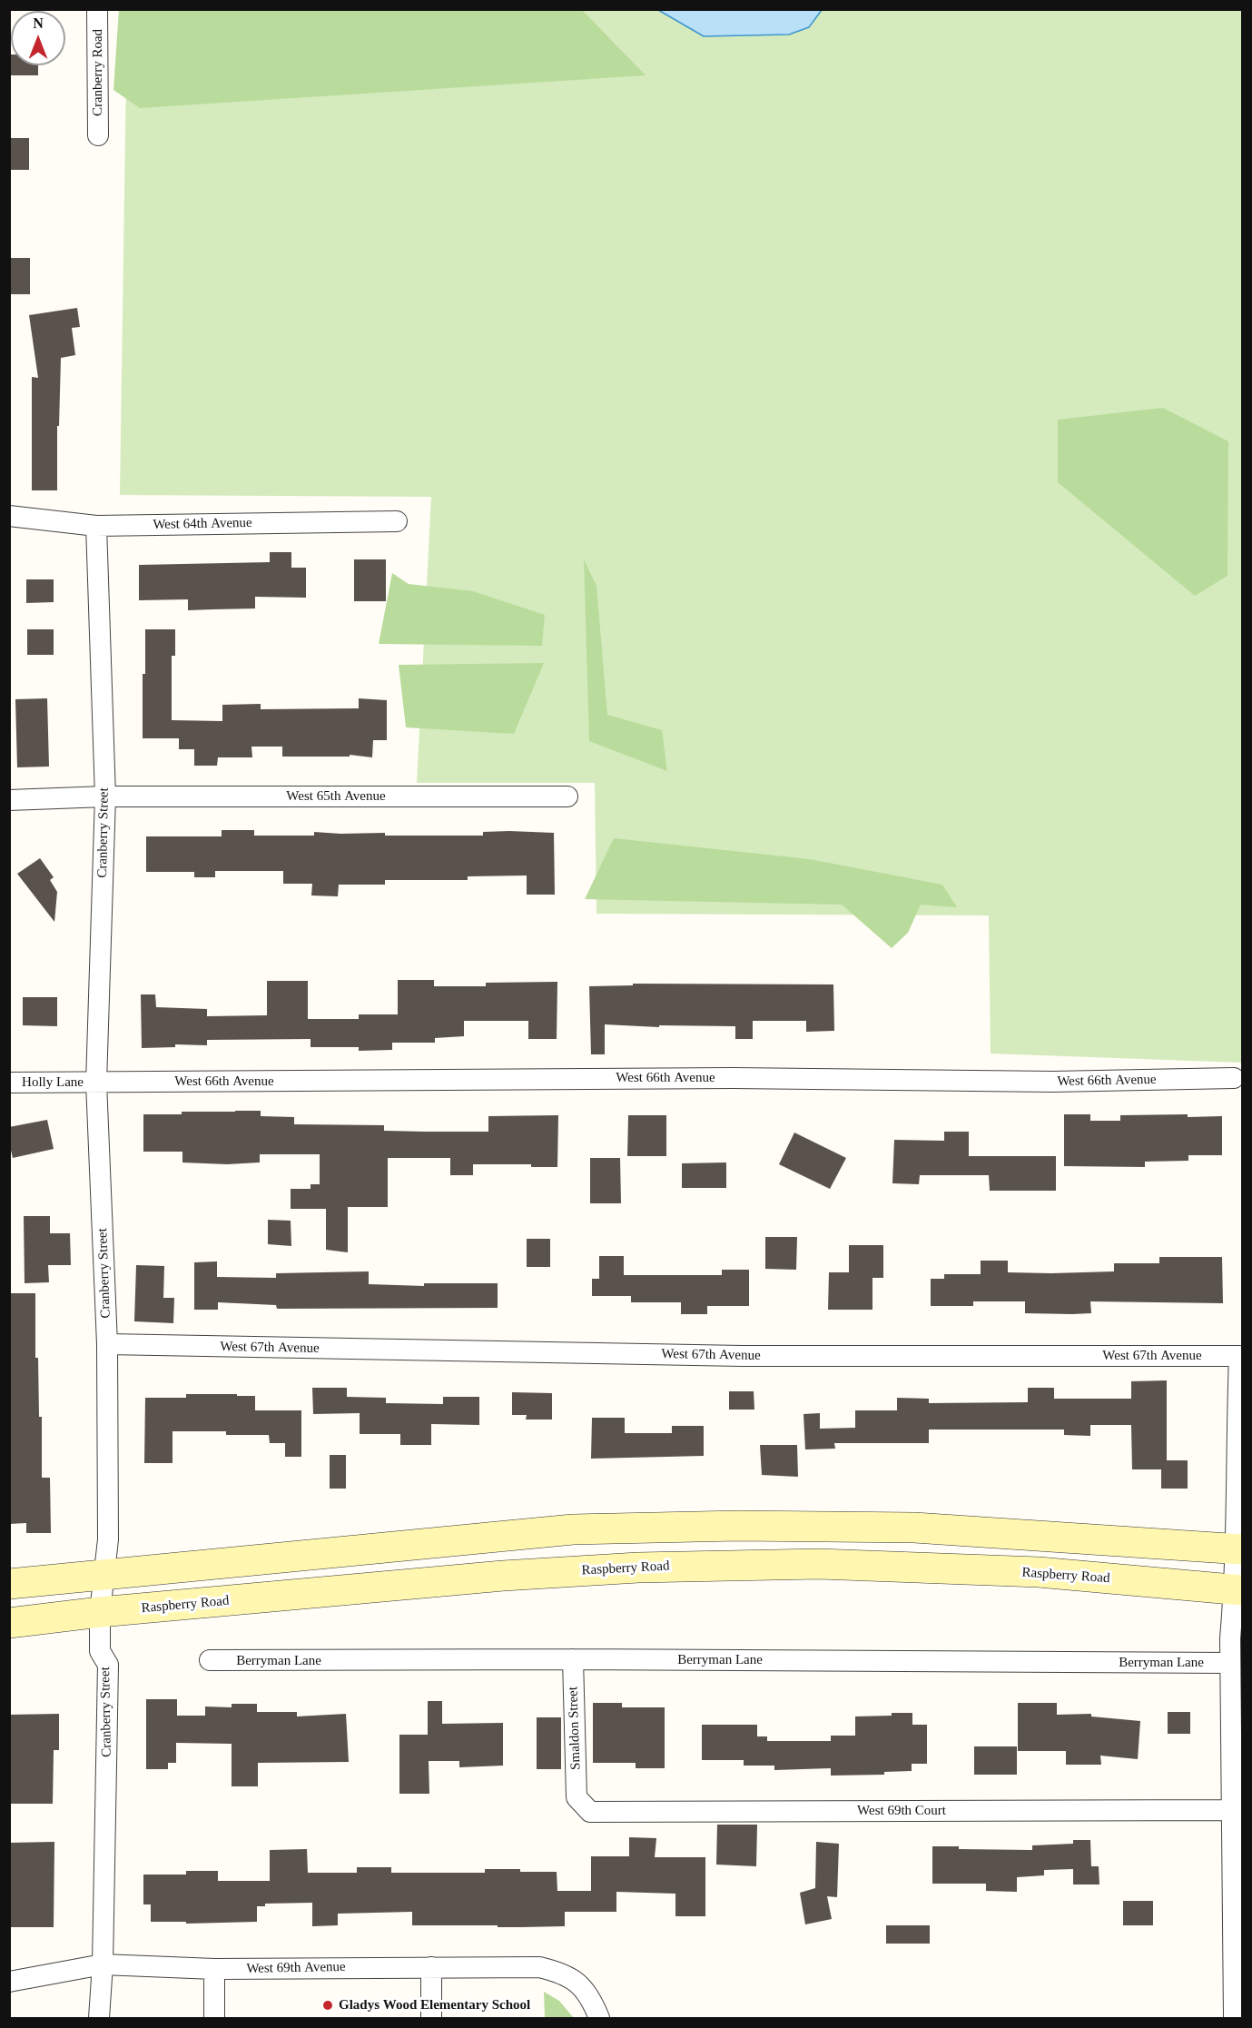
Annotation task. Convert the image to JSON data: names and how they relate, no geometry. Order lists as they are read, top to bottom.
{
  "streets": {
    "main road": ["Raspberry Road"],
    "street": [
      "Cranberry Road",
      "West 64th Avenue",
      "West 65th Avenue",
      "Cranberry Street",
      "West 66th Avenue",
      "Holly Lane",
      "West 67th Avenue",
      "Berryman Lane",
      "Smaldon Street",
      "West 69th Court",
      "West 69th Avenue"
    ]
  },
  "crossings": [
    ["West 64th Avenue", "Cranberry Street"],
    ["West 65th Avenue", "Cranberry Street"],
    ["Cranberry Street", "West 66th Avenue"],
    ["Cranberry Street", "Holly Lane"],
    ["Cranberry Street", "West 67th Avenue"],
    ["Cranberry Street", "Raspberry Road"],
    ["Cranberry Street", "West 69th Avenue"],
    ["West 66th Avenue", "Holly Lane"],
    ["Berryman Lane", "Smaldon Street"],
    ["Smaldon Street", "West 69th Court"]
  ],
  "places": ["Gladys Wood Elementary School"],
  "north": "top"
}
